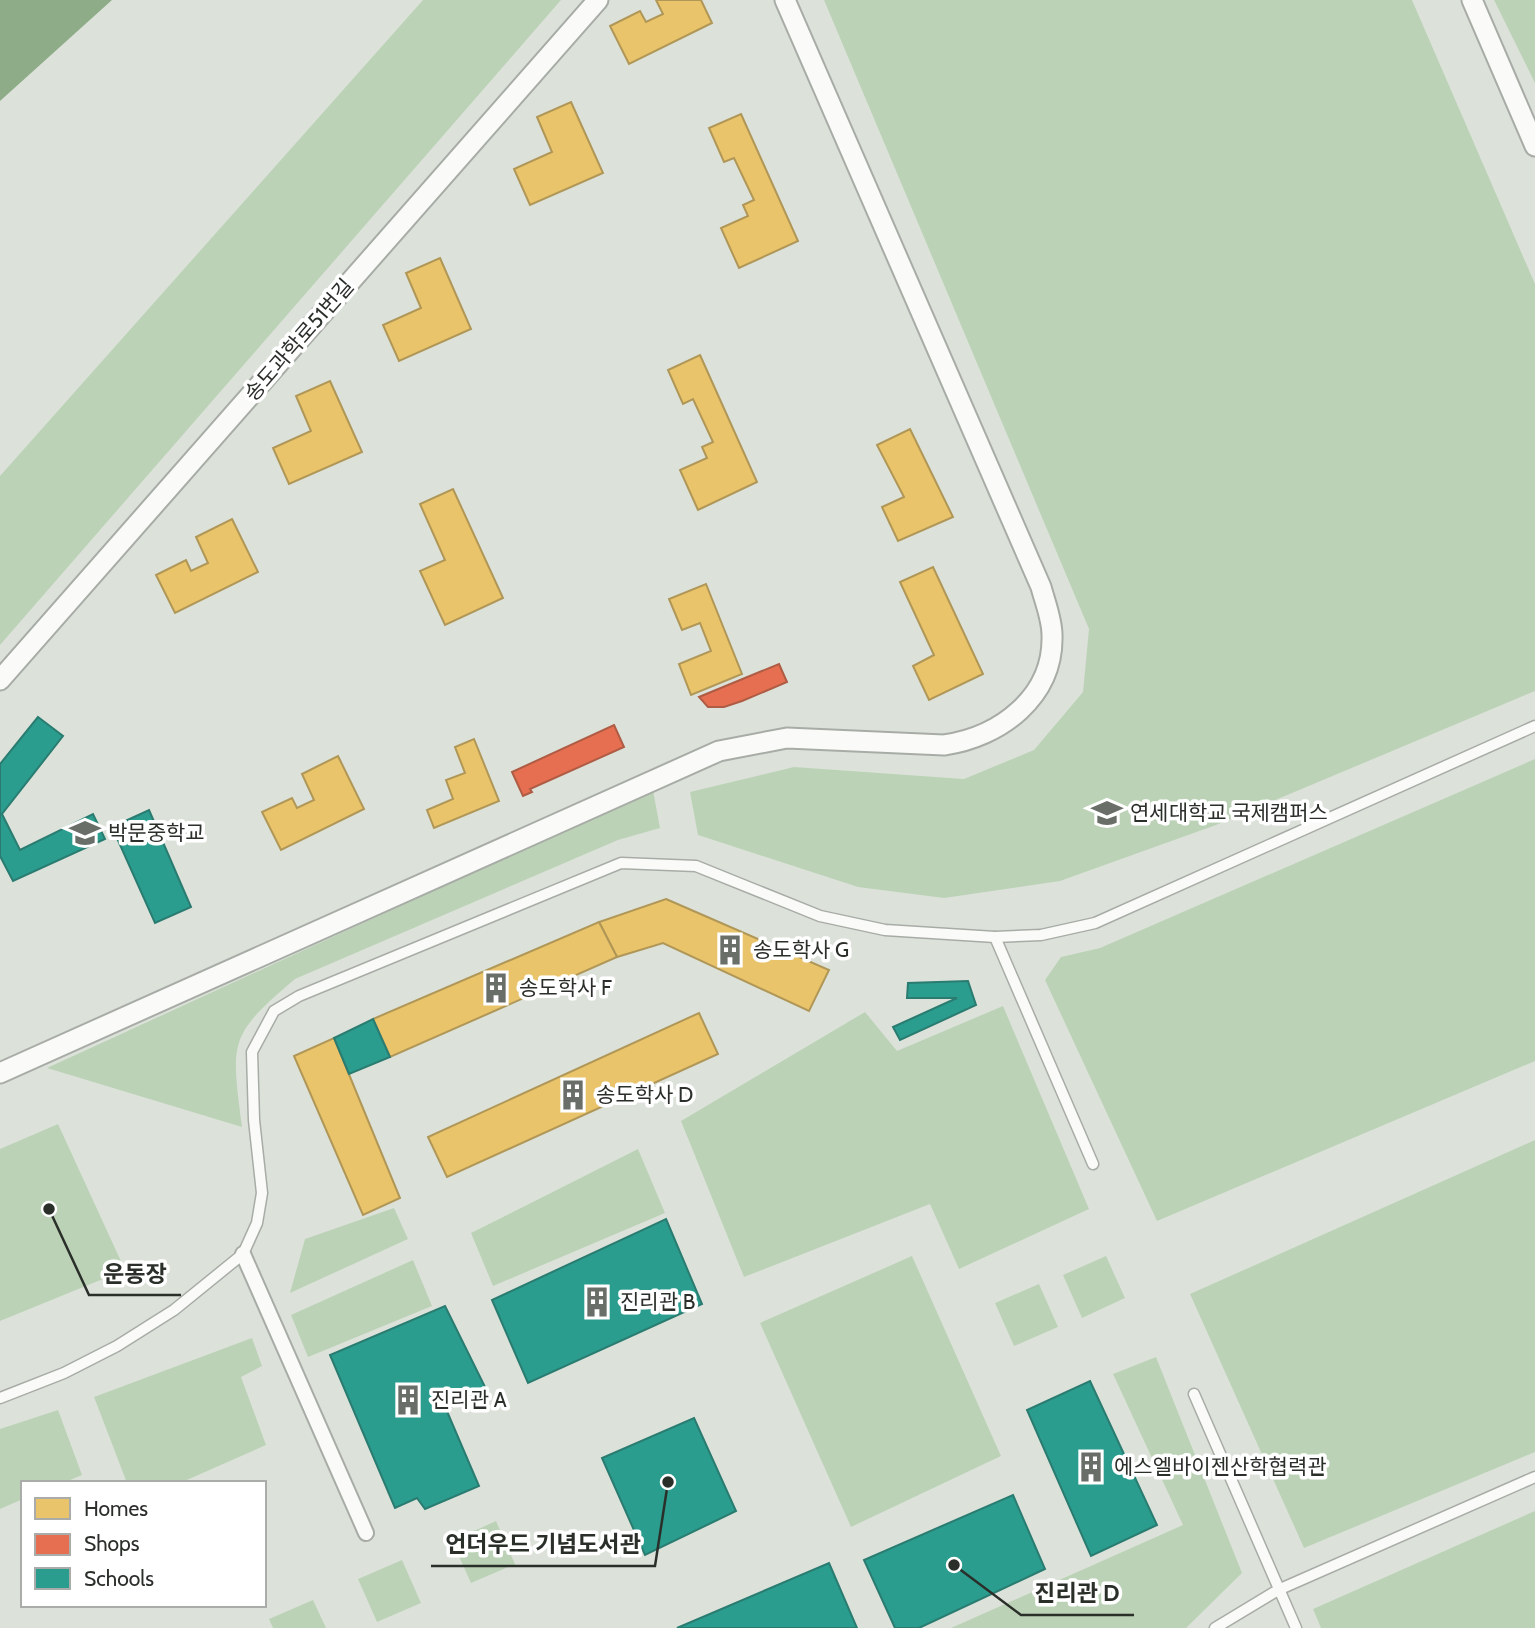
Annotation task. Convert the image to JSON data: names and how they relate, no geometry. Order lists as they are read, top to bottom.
{
  "streets": {
    "street": ["송도과학로51번길"]
  },
  "places": {
    "school or university": ["연세대학교 국제캠퍼스", "박문중학교"],
    "building": [
      "송도학사 G",
      "송도학사 F",
      "송도학사 D",
      "진리관 B",
      "진리관 A",
      "에스엘바이젠산학협력관"
    ],
    "other": ["운동장", "언더우드 기념도서관", "진리관 D"]
  },
  "legend": ["Homes", "Shops", "Schools"]
}
